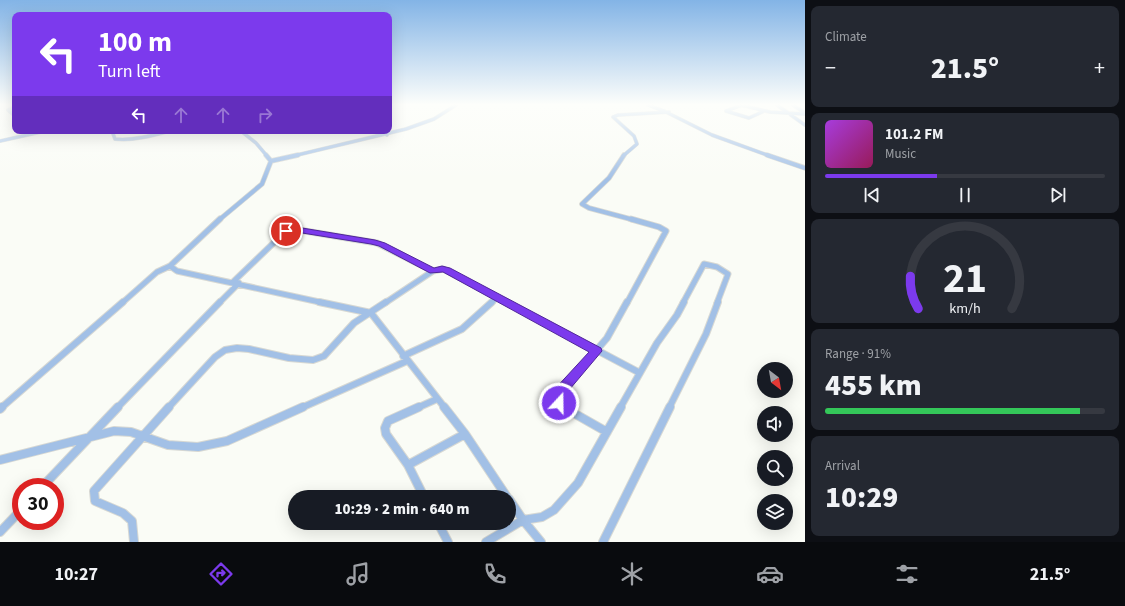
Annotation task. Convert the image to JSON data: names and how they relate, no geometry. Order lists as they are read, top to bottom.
{
  "north": "bottom right",
  "page": {
    "tile": [
      "Climate",
      ["Range · 91%", "455 km"],
      ["Arrival", "10:29"]
    ],
    "turn": ["100 m", "Turn left"],
    "heat": ["−", "21.5°", "+"],
    "song": ["101.2 FM", "Music"],
    "limit": "30",
    "trip": "10:29 · 2 min · 640 m",
    "tabs": ["10:27", "21.5°"],
    "gauge": ["21", "km/h"]
  }
}
